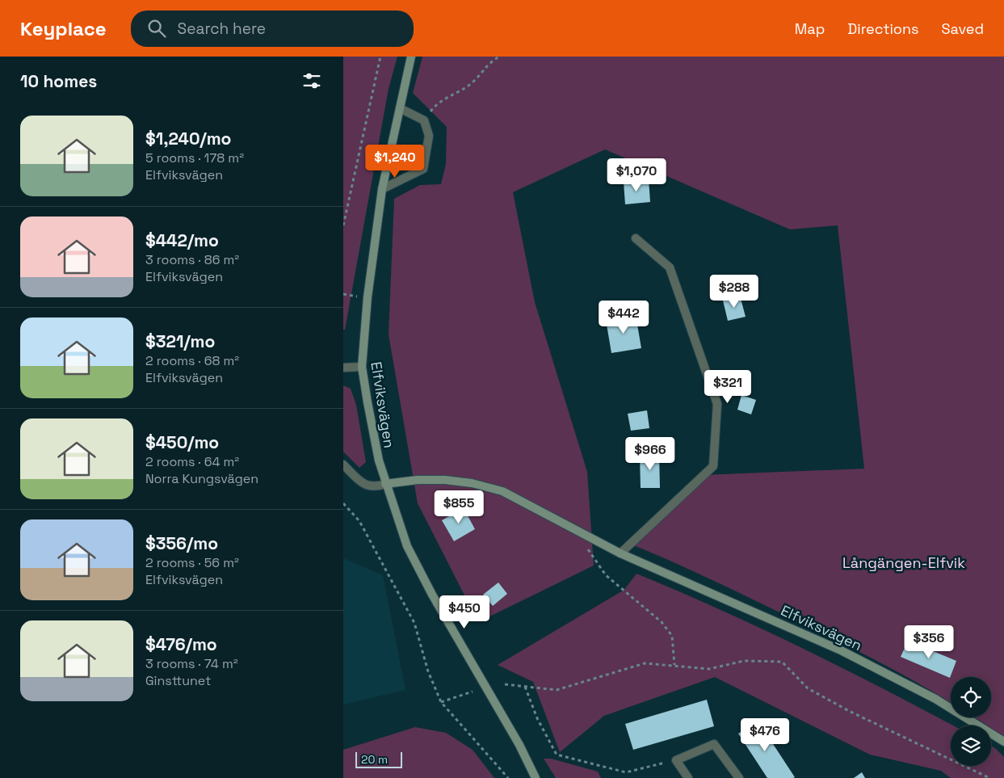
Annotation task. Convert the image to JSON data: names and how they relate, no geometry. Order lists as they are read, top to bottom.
{
  "streets": {
    "street": ["Elfviksvägen"]
  },
  "parks": ["Långängen-Elfvik"],
  "scale_bar": "20 m",
  "page": {
    "header": "Keyplace",
    "search": "Search here",
    "nav": ["Map", "Directions", "Saved"],
    "heading": "10 homes",
    "list": [
      {
        "name": "$1,240/mo",
        "note": "5 rooms · 178 m² · Elfviksvägen"
      },
      {
        "name": "$442/mo",
        "note": "3 rooms · 86 m² · Elfviksvägen"
      },
      {
        "name": "$321/mo",
        "note": "2 rooms · 68 m² · Elfviksvägen"
      },
      {
        "name": "$450/mo",
        "note": "2 rooms · 64 m² · Norra Kungsvägen"
      },
      {
        "name": "$356/mo",
        "note": "2 rooms · 56 m² · Elfviksvägen"
      },
      {
        "name": "$476/mo",
        "note": "3 rooms · 74 m² · Ginsttunet"
      }
    ],
    "price": [
      "$1,240",
      "$1,070",
      "$288",
      "$442",
      "$321",
      "$966",
      "$855",
      "$450",
      "$356",
      "$476"
    ],
    "scale": "20 m"
  }
}
